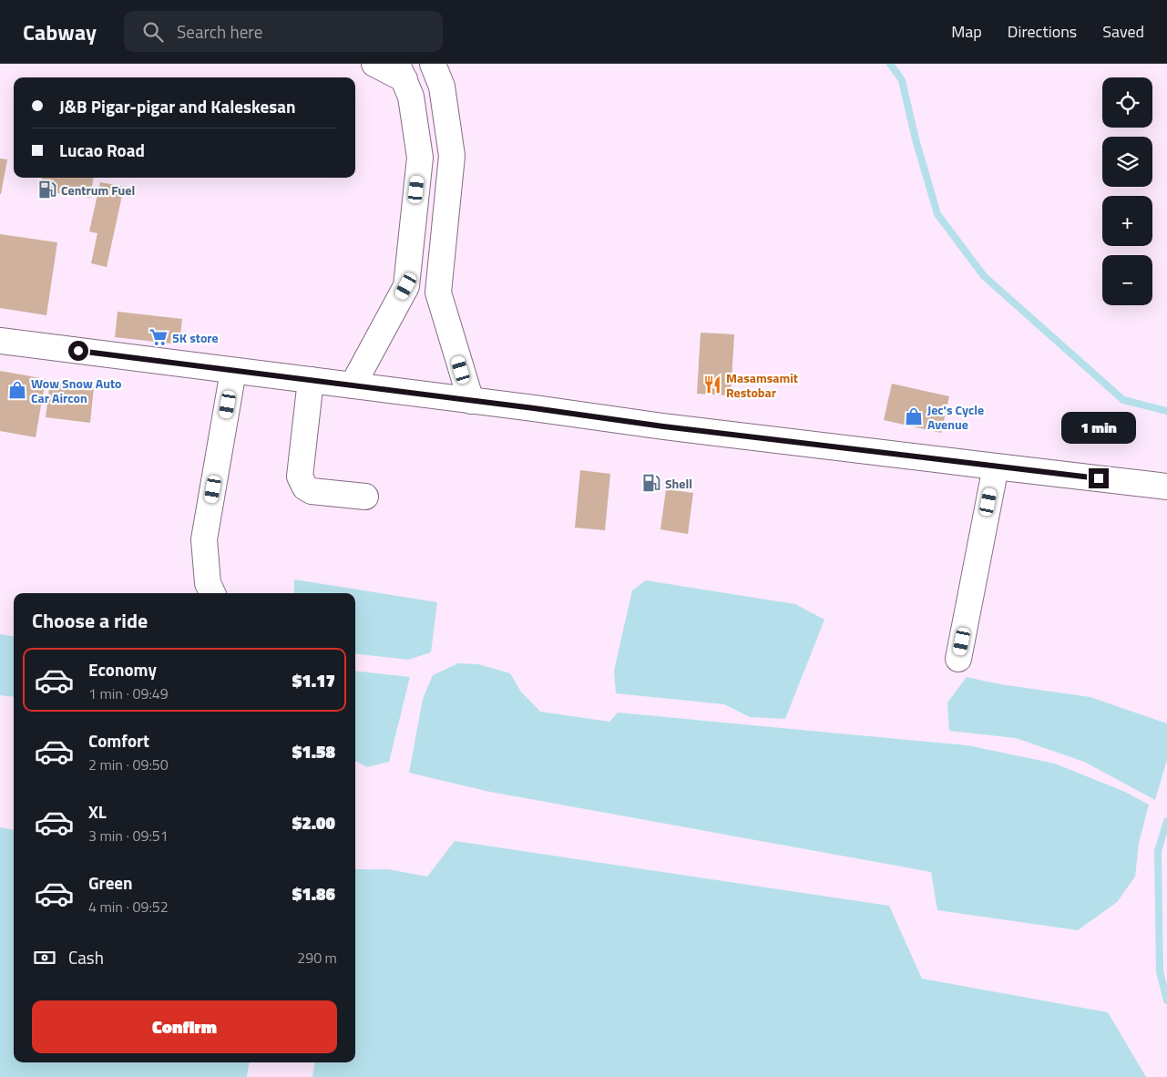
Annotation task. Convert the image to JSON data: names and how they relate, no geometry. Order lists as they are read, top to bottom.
{
  "places": {
    "fuel station": ["Centrum Fuel", "Shell"],
    "supermarket": ["5K store"],
    "restaurant": ["Masamsamit Restobar"],
    "shop": ["Wow Snow Auto Car Aircon", "Jec's Cycle Avenue"]
  },
  "page": {
    "header": "Cabway",
    "search": "Search here",
    "nav": ["Map", "Directions", "Saved"],
    "map_buttons": ["+", "−"],
    "banner": ["J&B Pigar-pigar and Kaleskesan", "Lucao Road"],
    "bubble": "1 min",
    "heading": "Choose a ride",
    "list": [
      {
        "name": "Economy",
        "note": "1 min · 09:49",
        "value": "$1.17"
      },
      {
        "name": "Comfort",
        "note": "2 min · 09:50",
        "value": "$1.58"
      },
      {
        "name": "XL",
        "note": "3 min · 09:51",
        "value": "$2.00"
      },
      {
        "name": "Green",
        "note": "4 min · 09:52",
        "value": "$1.86"
      }
    ],
    "pay": ["Cash", "290 m"],
    "buttons": "Confirm"
  }
}
